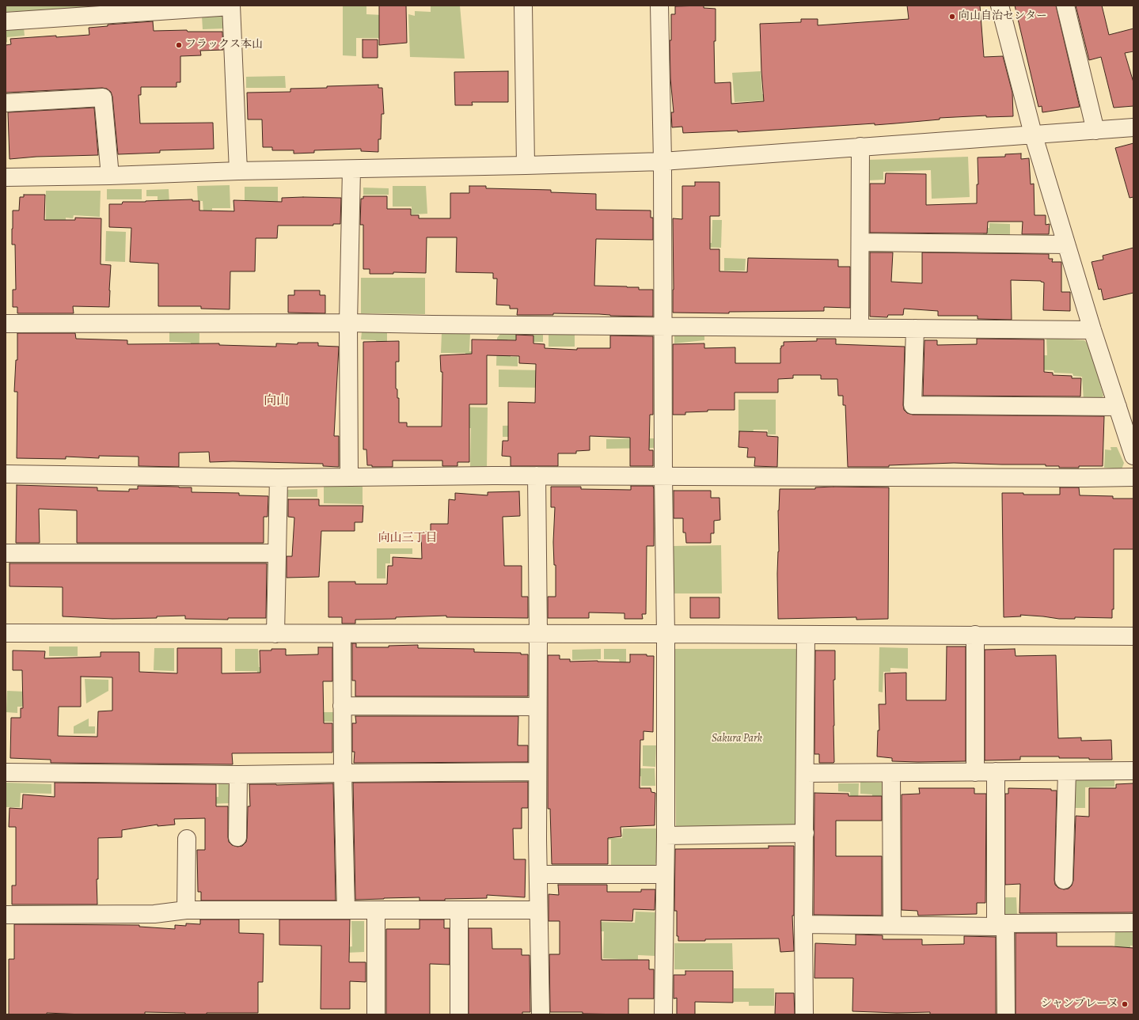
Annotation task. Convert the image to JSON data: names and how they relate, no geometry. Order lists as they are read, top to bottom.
{
  "districts": ["向山", "向山三丁目"],
  "parks": ["Sakura Park"],
  "places": ["向山自治センター", "フラックス本山", "シャンプレーヌ"]
}
